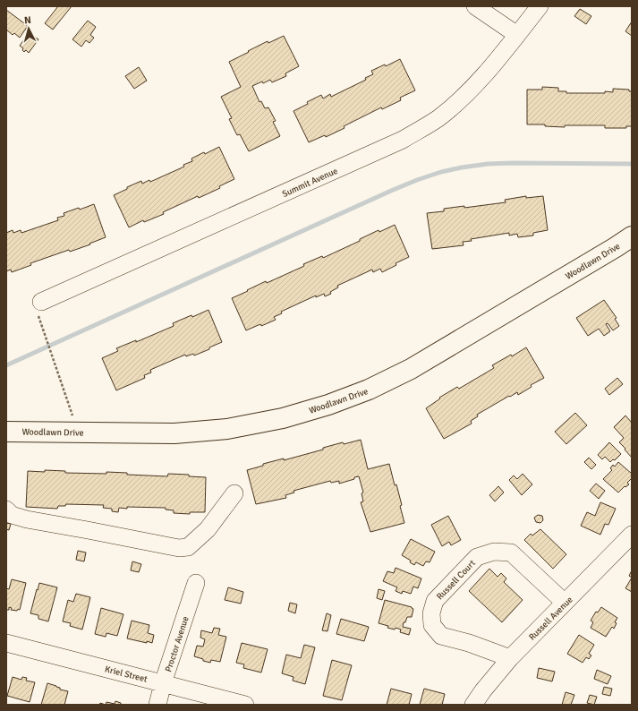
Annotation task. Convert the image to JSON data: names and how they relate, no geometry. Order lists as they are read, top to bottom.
{
  "streets": {
    "main road": ["Woodlawn Drive"],
    "street": [
      "Summit Avenue",
      "Russell Court",
      "Russell Avenue",
      "Proctor Avenue",
      "Kriel Street"
    ]
  },
  "crossings": [
    ["Russell Court", "Russell Avenue"],
    ["Proctor Avenue", "Kriel Street"]
  ],
  "north": "top"
}
